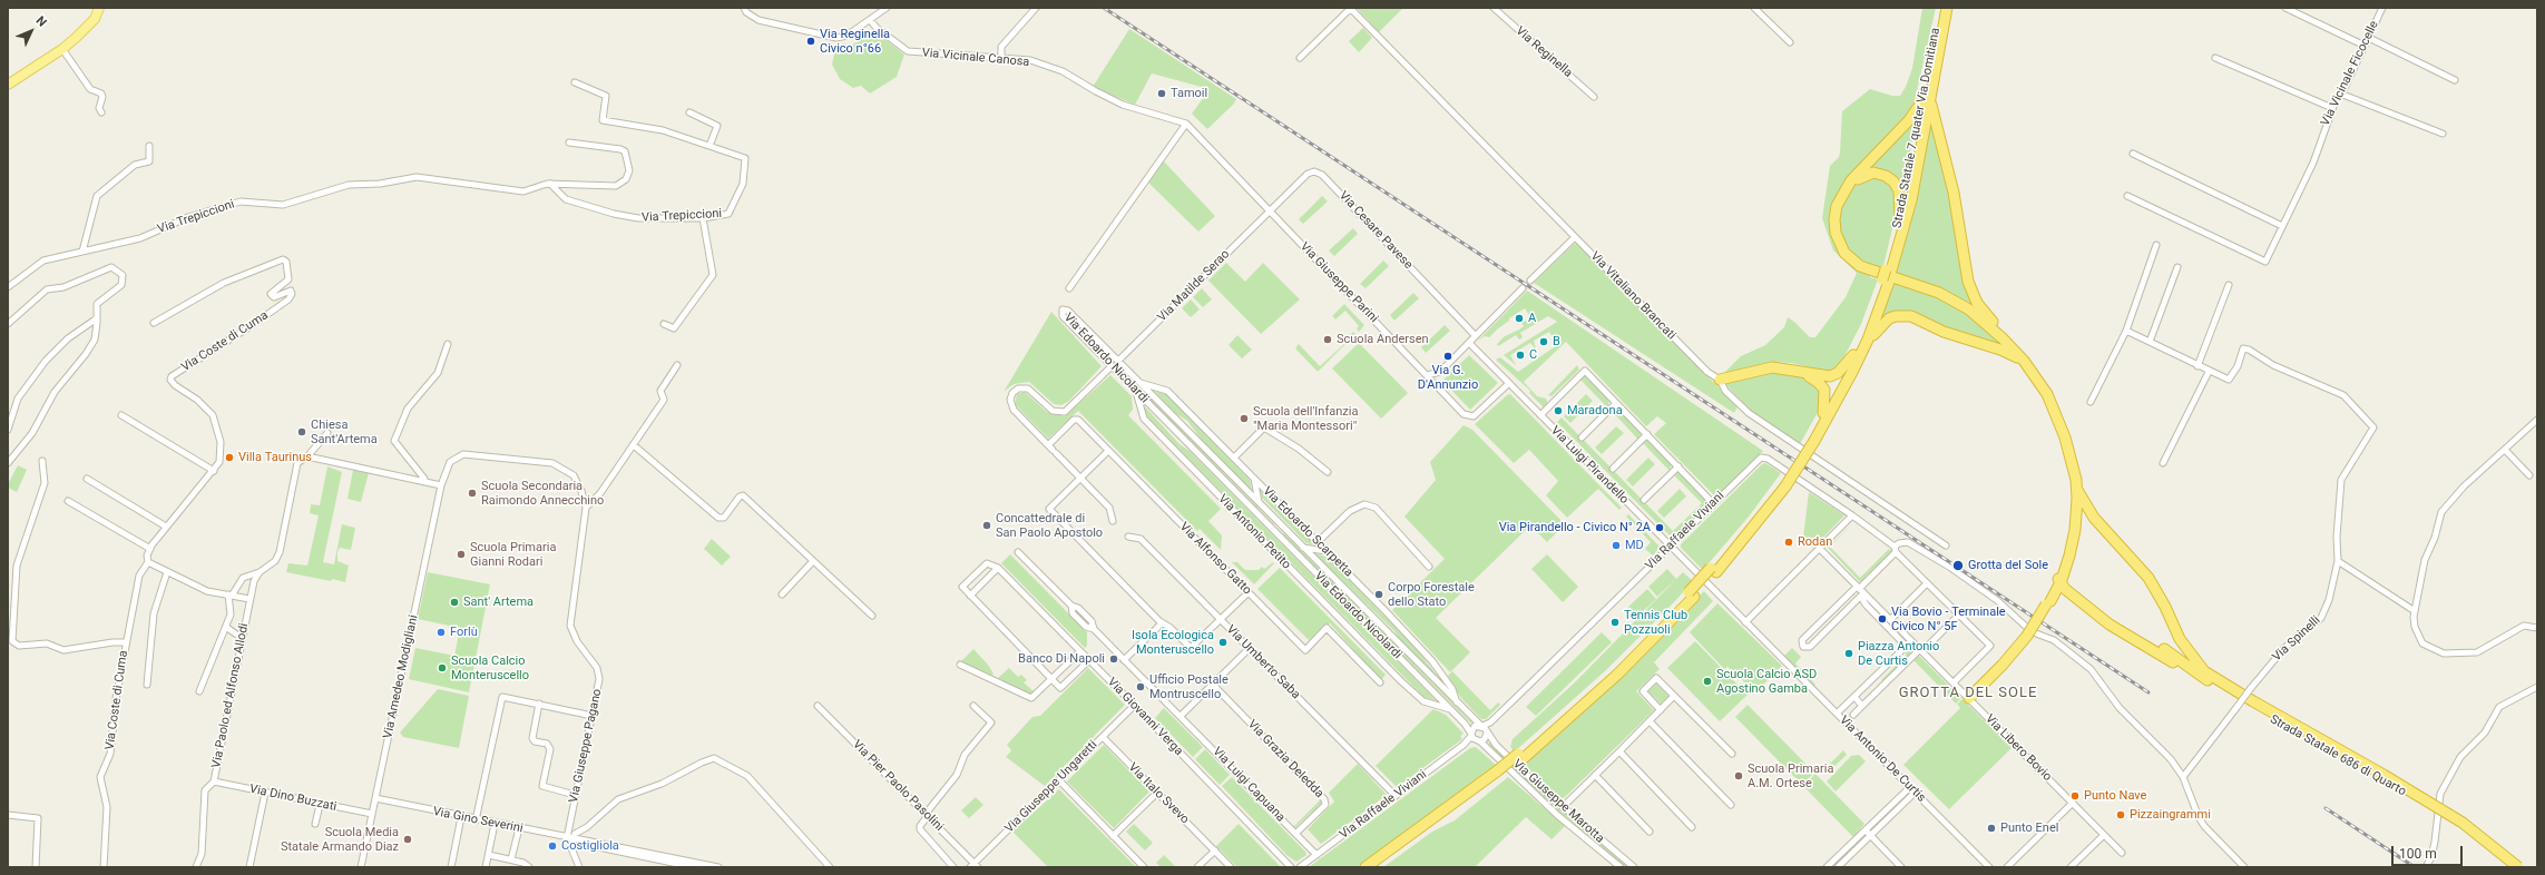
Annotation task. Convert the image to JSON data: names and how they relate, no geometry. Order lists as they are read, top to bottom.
{
  "streets": {
    "highway": ["Strada Statale 7 quater Via Domitiana", "Strada Statale 686 di Quarto"],
    "street": [
      "Via Reginella",
      "Via Vicinale Canosa",
      "Via Vicinale Ficocelle",
      "Via Trepiccioni",
      "Via Cesare Pavese",
      "Via Giuseppe Parini",
      "Via Matilde Serao",
      "Via Vitaliano Brancati",
      "Via Coste di Cuma",
      "Via Edoardo Nicolardi",
      "Via Luigi Pirandello",
      "Via Raffaele Viviani",
      "Via Antonio Petito",
      "Via Edoardo Scarpetta",
      "Via Alfonso Gatto",
      "Via Spinelli",
      "Via Umberto Saba",
      "Via Amedeo Modigliani",
      "Via Paolo ed Alfonso Allodi",
      "Via Giovanni Verga",
      "Via Giuseppe Pagano",
      "Via Libero Bovio",
      "Via Grazia Deledda",
      "Via Antonio De Curtis",
      "Via Luigi Capuana",
      "Via Pier Paolo Pasolini",
      "Via Giuseppe Ungaretti",
      "Via Italo Svevo",
      "Via Dino Buzzati",
      "Via Giuseppe Marotta",
      "Via Gino Severini"
    ]
  },
  "crossings": [
    ["Via Vicinale Canosa", "Via Giuseppe Parini"],
    ["Via Cesare Pavese", "Via Giuseppe Parini"],
    ["Via Cesare Pavese", "Via Matilde Serao"],
    ["Via Giuseppe Parini", "Via Matilde Serao"],
    ["Via Giuseppe Parini", "Via Luigi Pirandello"],
    ["Via Matilde Serao", "Via Edoardo Nicolardi"],
    ["Via Edoardo Nicolardi", "Via Raffaele Viviani"],
    ["Via Edoardo Nicolardi", "Via Antonio Petito"],
    ["Via Edoardo Nicolardi", "Via Edoardo Scarpetta"],
    ["Via Edoardo Nicolardi", "Via Giuseppe Marotta"],
    ["Via Luigi Pirandello", "Via Raffaele Viviani"],
    ["Via Luigi Pirandello", "Via Antonio De Curtis"],
    ["Via Raffaele Viviani", "Via Umberto Saba"],
    ["Via Raffaele Viviani", "Via Libero Bovio"],
    ["Via Raffaele Viviani", "Via Luigi Capuana"],
    ["Via Raffaele Viviani", "Via Giuseppe Marotta"],
    ["Via Amedeo Modigliani", "Via Giuseppe Pagano"],
    ["Via Amedeo Modigliani", "Via Dino Buzzati"],
    ["Via Amedeo Modigliani", "Via Gino Severini"],
    ["Via Paolo ed Alfonso Allodi", "Via Dino Buzzati"],
    ["Via Giovanni Verga", "Via Giuseppe Ungaretti"],
    ["Via Giuseppe Pagano", "Via Gino Severini"],
    ["Via Grazia Deledda", "Via Luigi Capuana"],
    ["Via Pier Paolo Pasolini", "Via Giuseppe Ungaretti"],
    ["Via Giuseppe Ungaretti", "Via Italo Svevo"]
  ],
  "districts": ["GROTTA DEL SOLE"],
  "places": [
    "Via Reginella Civico n°66",
    "Tamoil",
    "A",
    "Scuola Andersen",
    "B",
    "C",
    "Via G. D'Annunzio",
    "Maradona",
    "Scuola dell'Infanzia \"Maria Montessori\"",
    "Chiesa Sant'Artema",
    "Villa Taurinus",
    "Scuola Secondaria Raimondo Annecchino",
    "Concattedrale di San Paolo Apostolo",
    "Via Pirandello - Civico N° 2A",
    "Rodan",
    "MD",
    "Scuola Primaria Gianni Rodari",
    "Grotta del Sole",
    "Corpo Forestale dello Stato",
    "Sant' Artema",
    "Via Bovio - Terminale Civico N° 5F",
    "Tennis Club Pozzuoli",
    "Forlù",
    "Isola Ecologica Monteruscello",
    "Piazza Antonio De Curtis",
    "Banco Di Napoli",
    "Scuola Calcio Monteruscello",
    "Scuola Calcio ASD Agostino Gamba",
    "Ufficio Postale Montruscello",
    "Scuola Primaria A.M. Ortese",
    "Punto Nave",
    "Pizzaingrammi",
    "Punto Enel",
    "Scuola Media Statale Armando Diaz",
    "Costigliola"
  ],
  "scale_bar": "100 m",
  "north": "top right"
}
